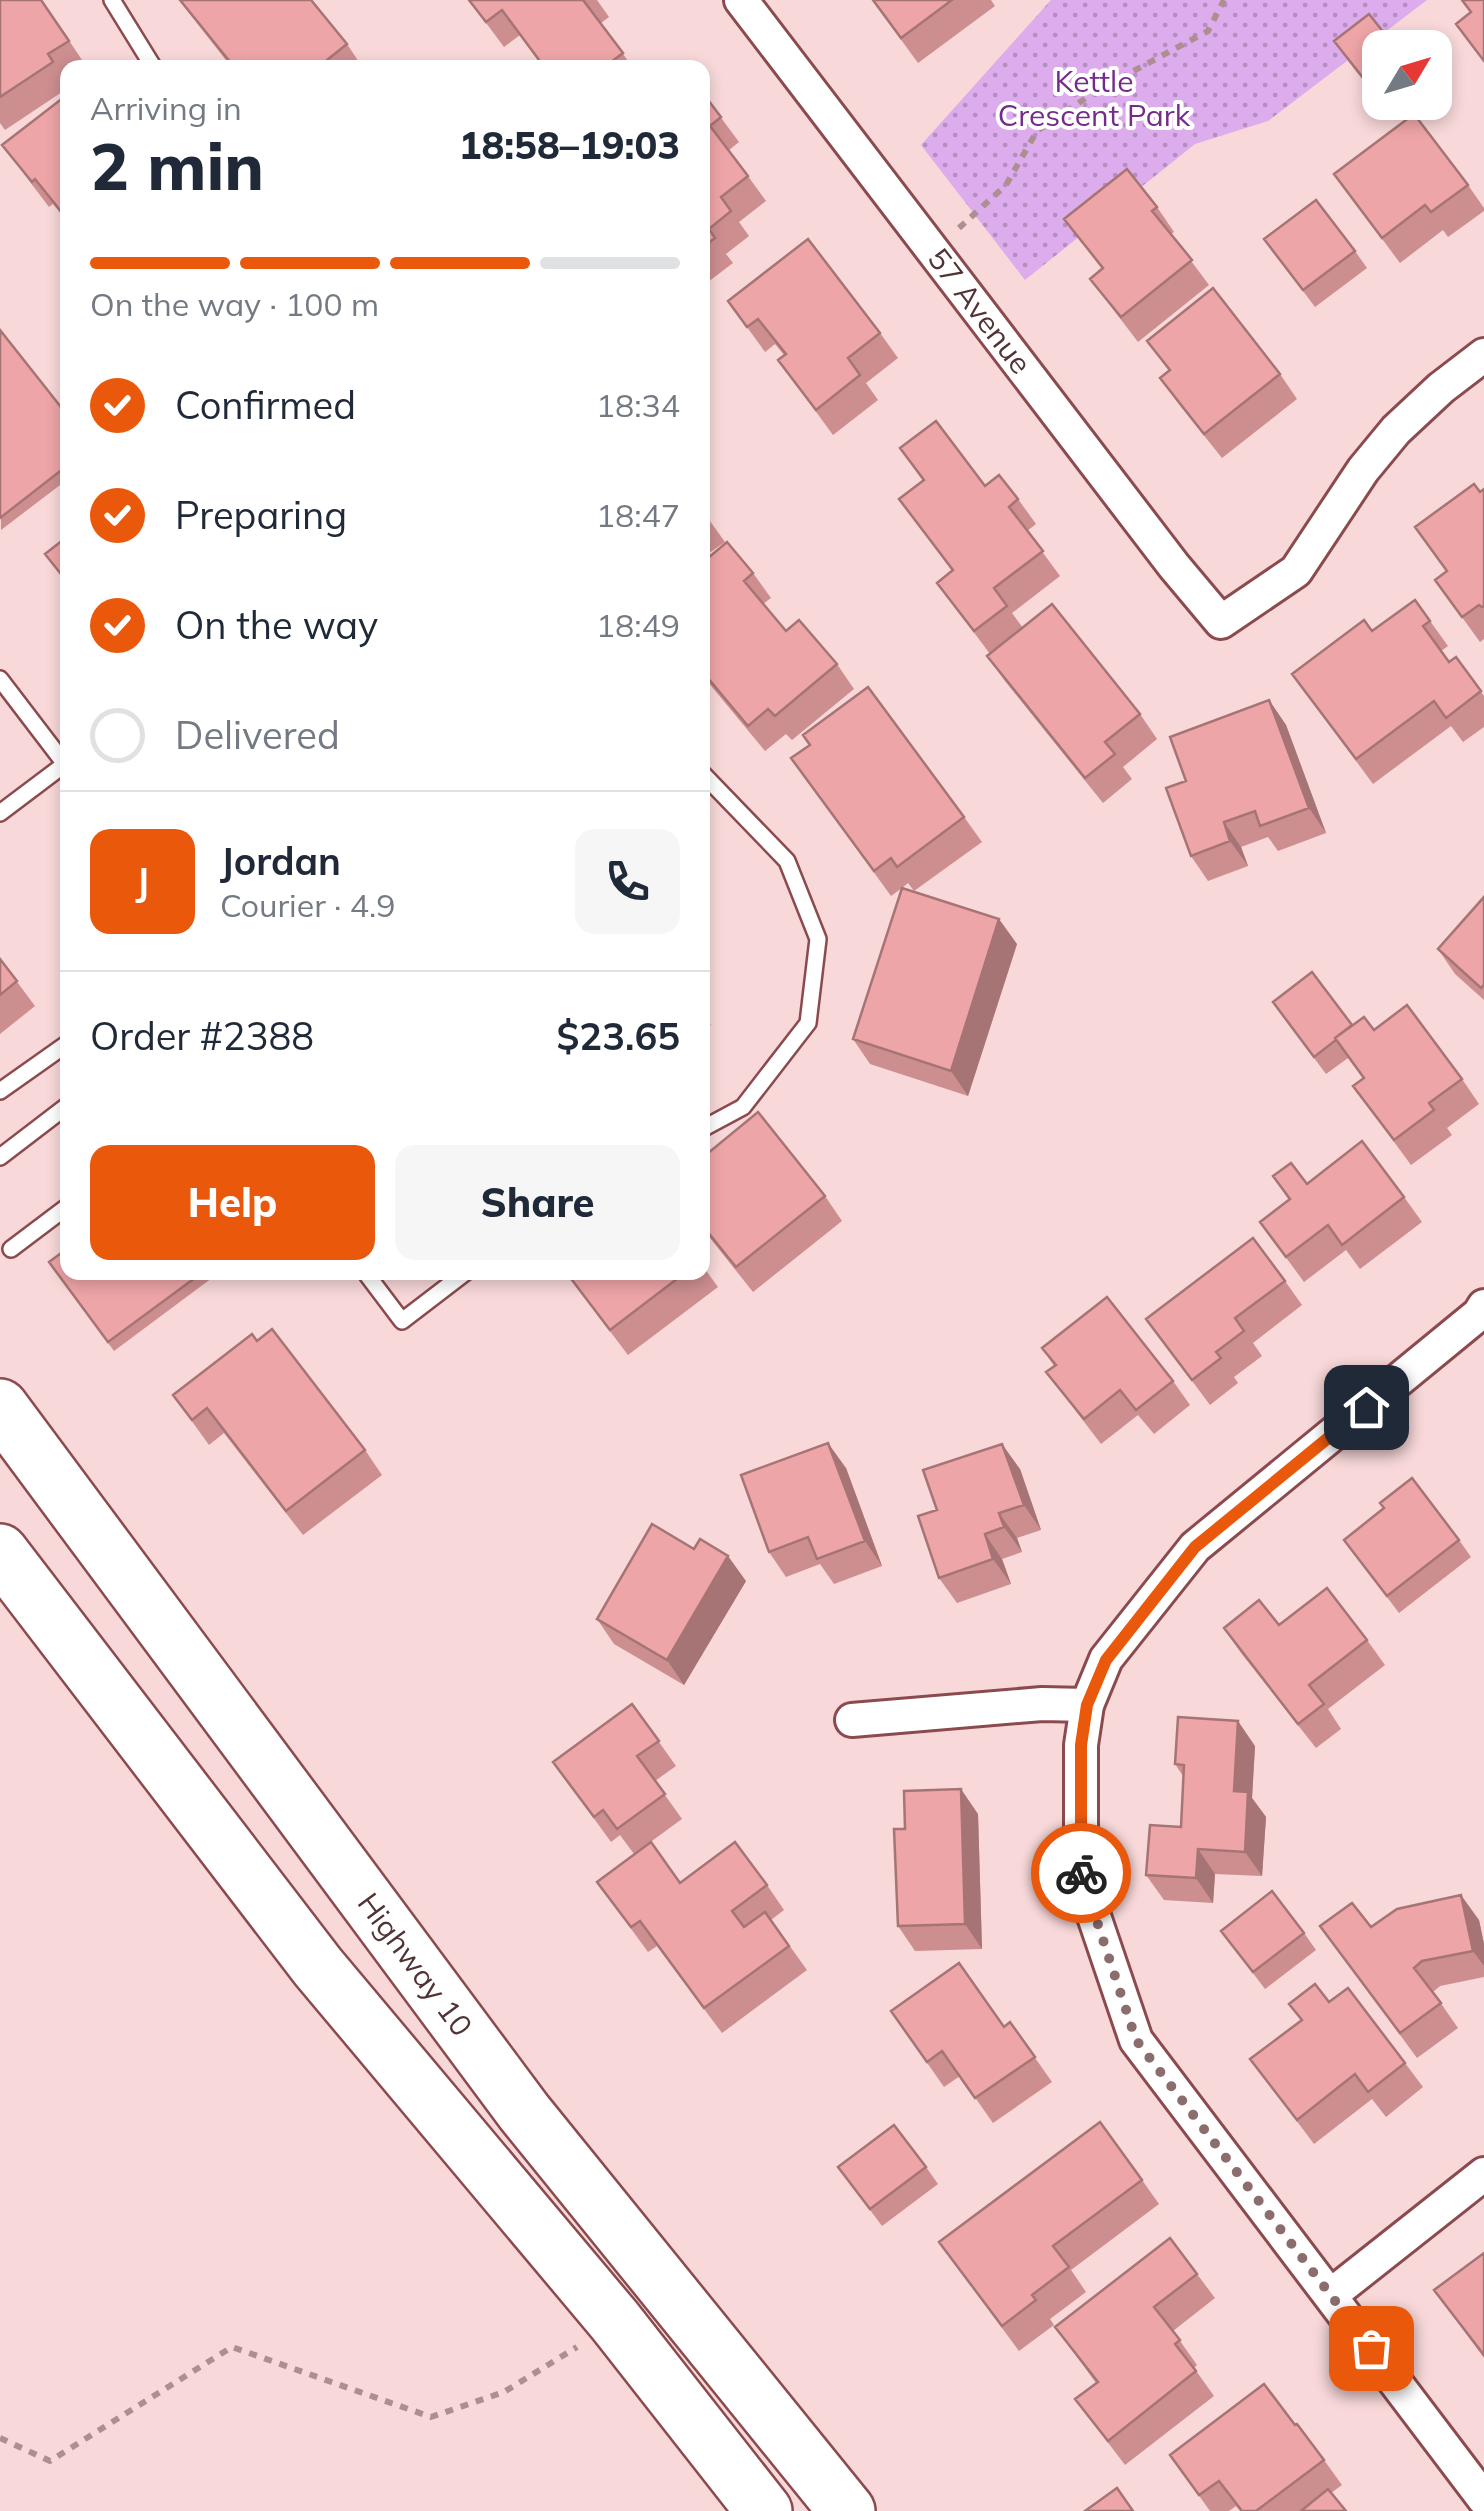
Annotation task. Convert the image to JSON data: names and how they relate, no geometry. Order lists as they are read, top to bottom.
{
  "streets": {
    "highway": ["Highway 10"],
    "street": ["57 Avenue"]
  },
  "parks": ["Kettle Crescent Park"],
  "north": "top right",
  "page": {
    "heading": ["2 min", "Arriving in", "18:58–19:03"],
    "panel": [
      "Jordan",
      "Courier · 4.9",
      "Order #2388",
      "$23.65"
    ],
    "bar": "On the way · 100 m",
    "list": [
      ["Confirmed", "18:34"],
      ["Preparing", "18:47"],
      ["On the way", "18:49"],
      "Delivered"
    ],
    "round": "J",
    "buttons": ["Help", "Share"]
  }
}
